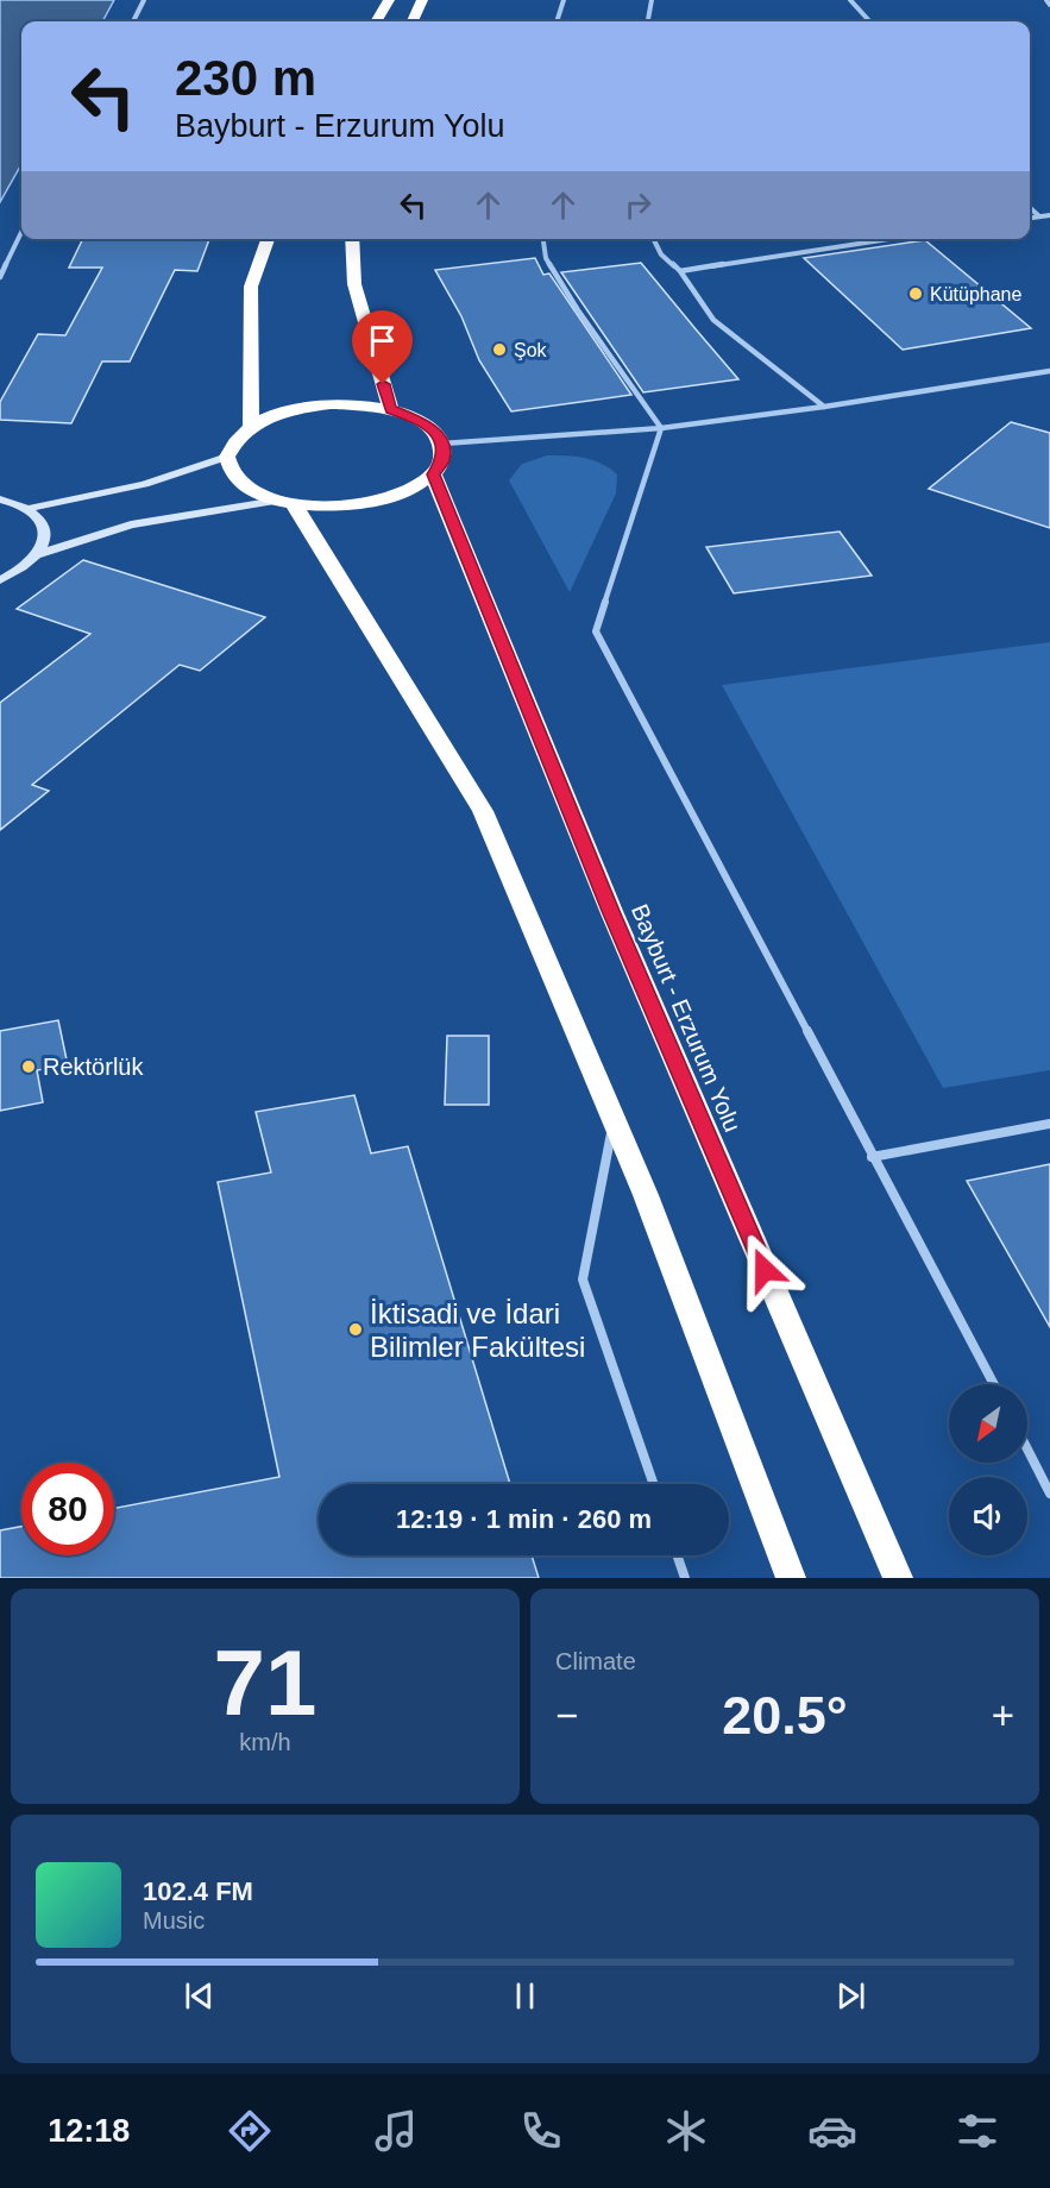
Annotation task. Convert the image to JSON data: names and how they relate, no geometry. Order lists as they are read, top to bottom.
{
  "streets": {
    "highway": ["Bayburt - Erzurum Yolu"]
  },
  "places": [
    "Kütüphane",
    "Şok",
    "Rektörlük",
    "İktisadi ve İdari Bilimler Fakültesi"
  ],
  "north": "bottom left",
  "page": {
    "turn": ["230 m", "Bayburt - Erzurum Yolu"],
    "limit": "80",
    "trip": "12:19 · 1 min · 260 m",
    "tile": [
      ["71", "km/h"],
      "Climate"
    ],
    "heat": ["−", "20.5°", "+"],
    "song": ["102.4 FM", "Music"],
    "tabs": "12:18"
  }
}
